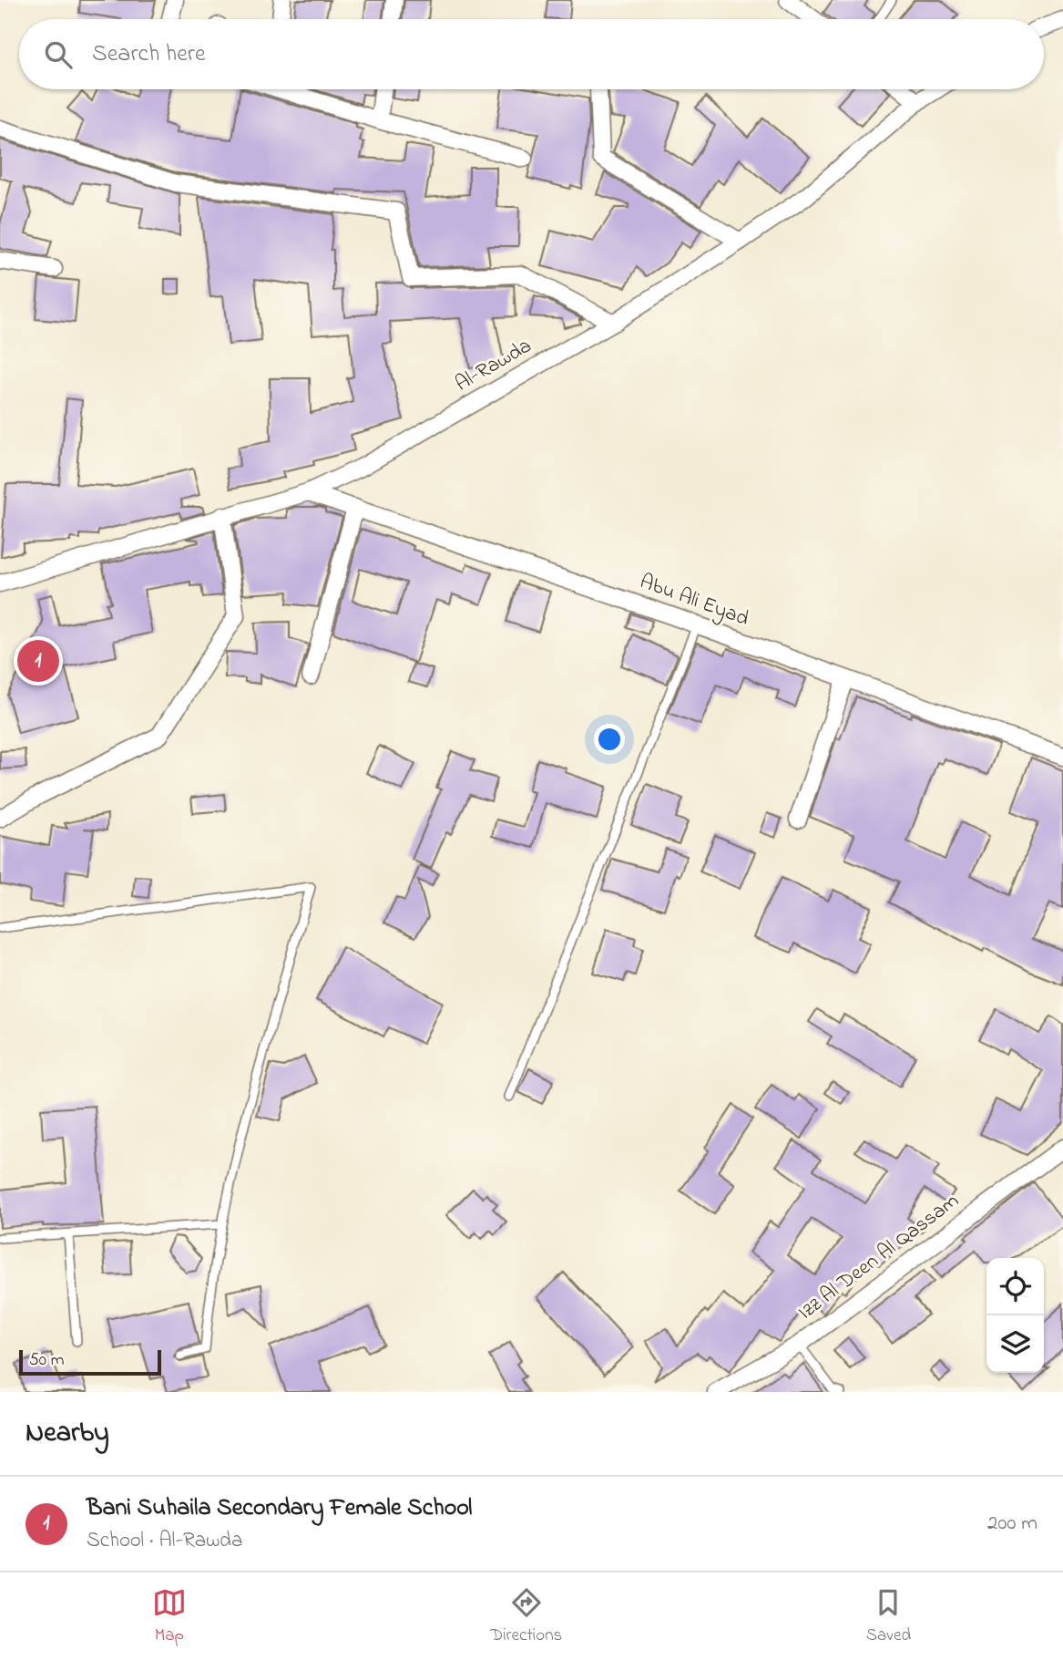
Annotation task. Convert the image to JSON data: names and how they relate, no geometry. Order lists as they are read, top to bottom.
{
  "streets": {
    "street": ["Al-Rawda", "Abu Ali Eyad", "Izz Al Deen Al Qassam"]
  },
  "crossings": [
    ["Al-Rawda", "Abu Ali Eyad"]
  ],
  "scale_bar": "50 m",
  "page": {
    "search": "Search here",
    "pins": "1",
    "scale": "50 m",
    "heading": "Nearby",
    "list": [
      {
        "mark": "1",
        "name": "Bani Suhaila Secondary Female School",
        "note": "School · Al-Rawda",
        "value": "200 m"
      }
    ],
    "nav": ["Map", "Directions", "Saved"]
  }
}
